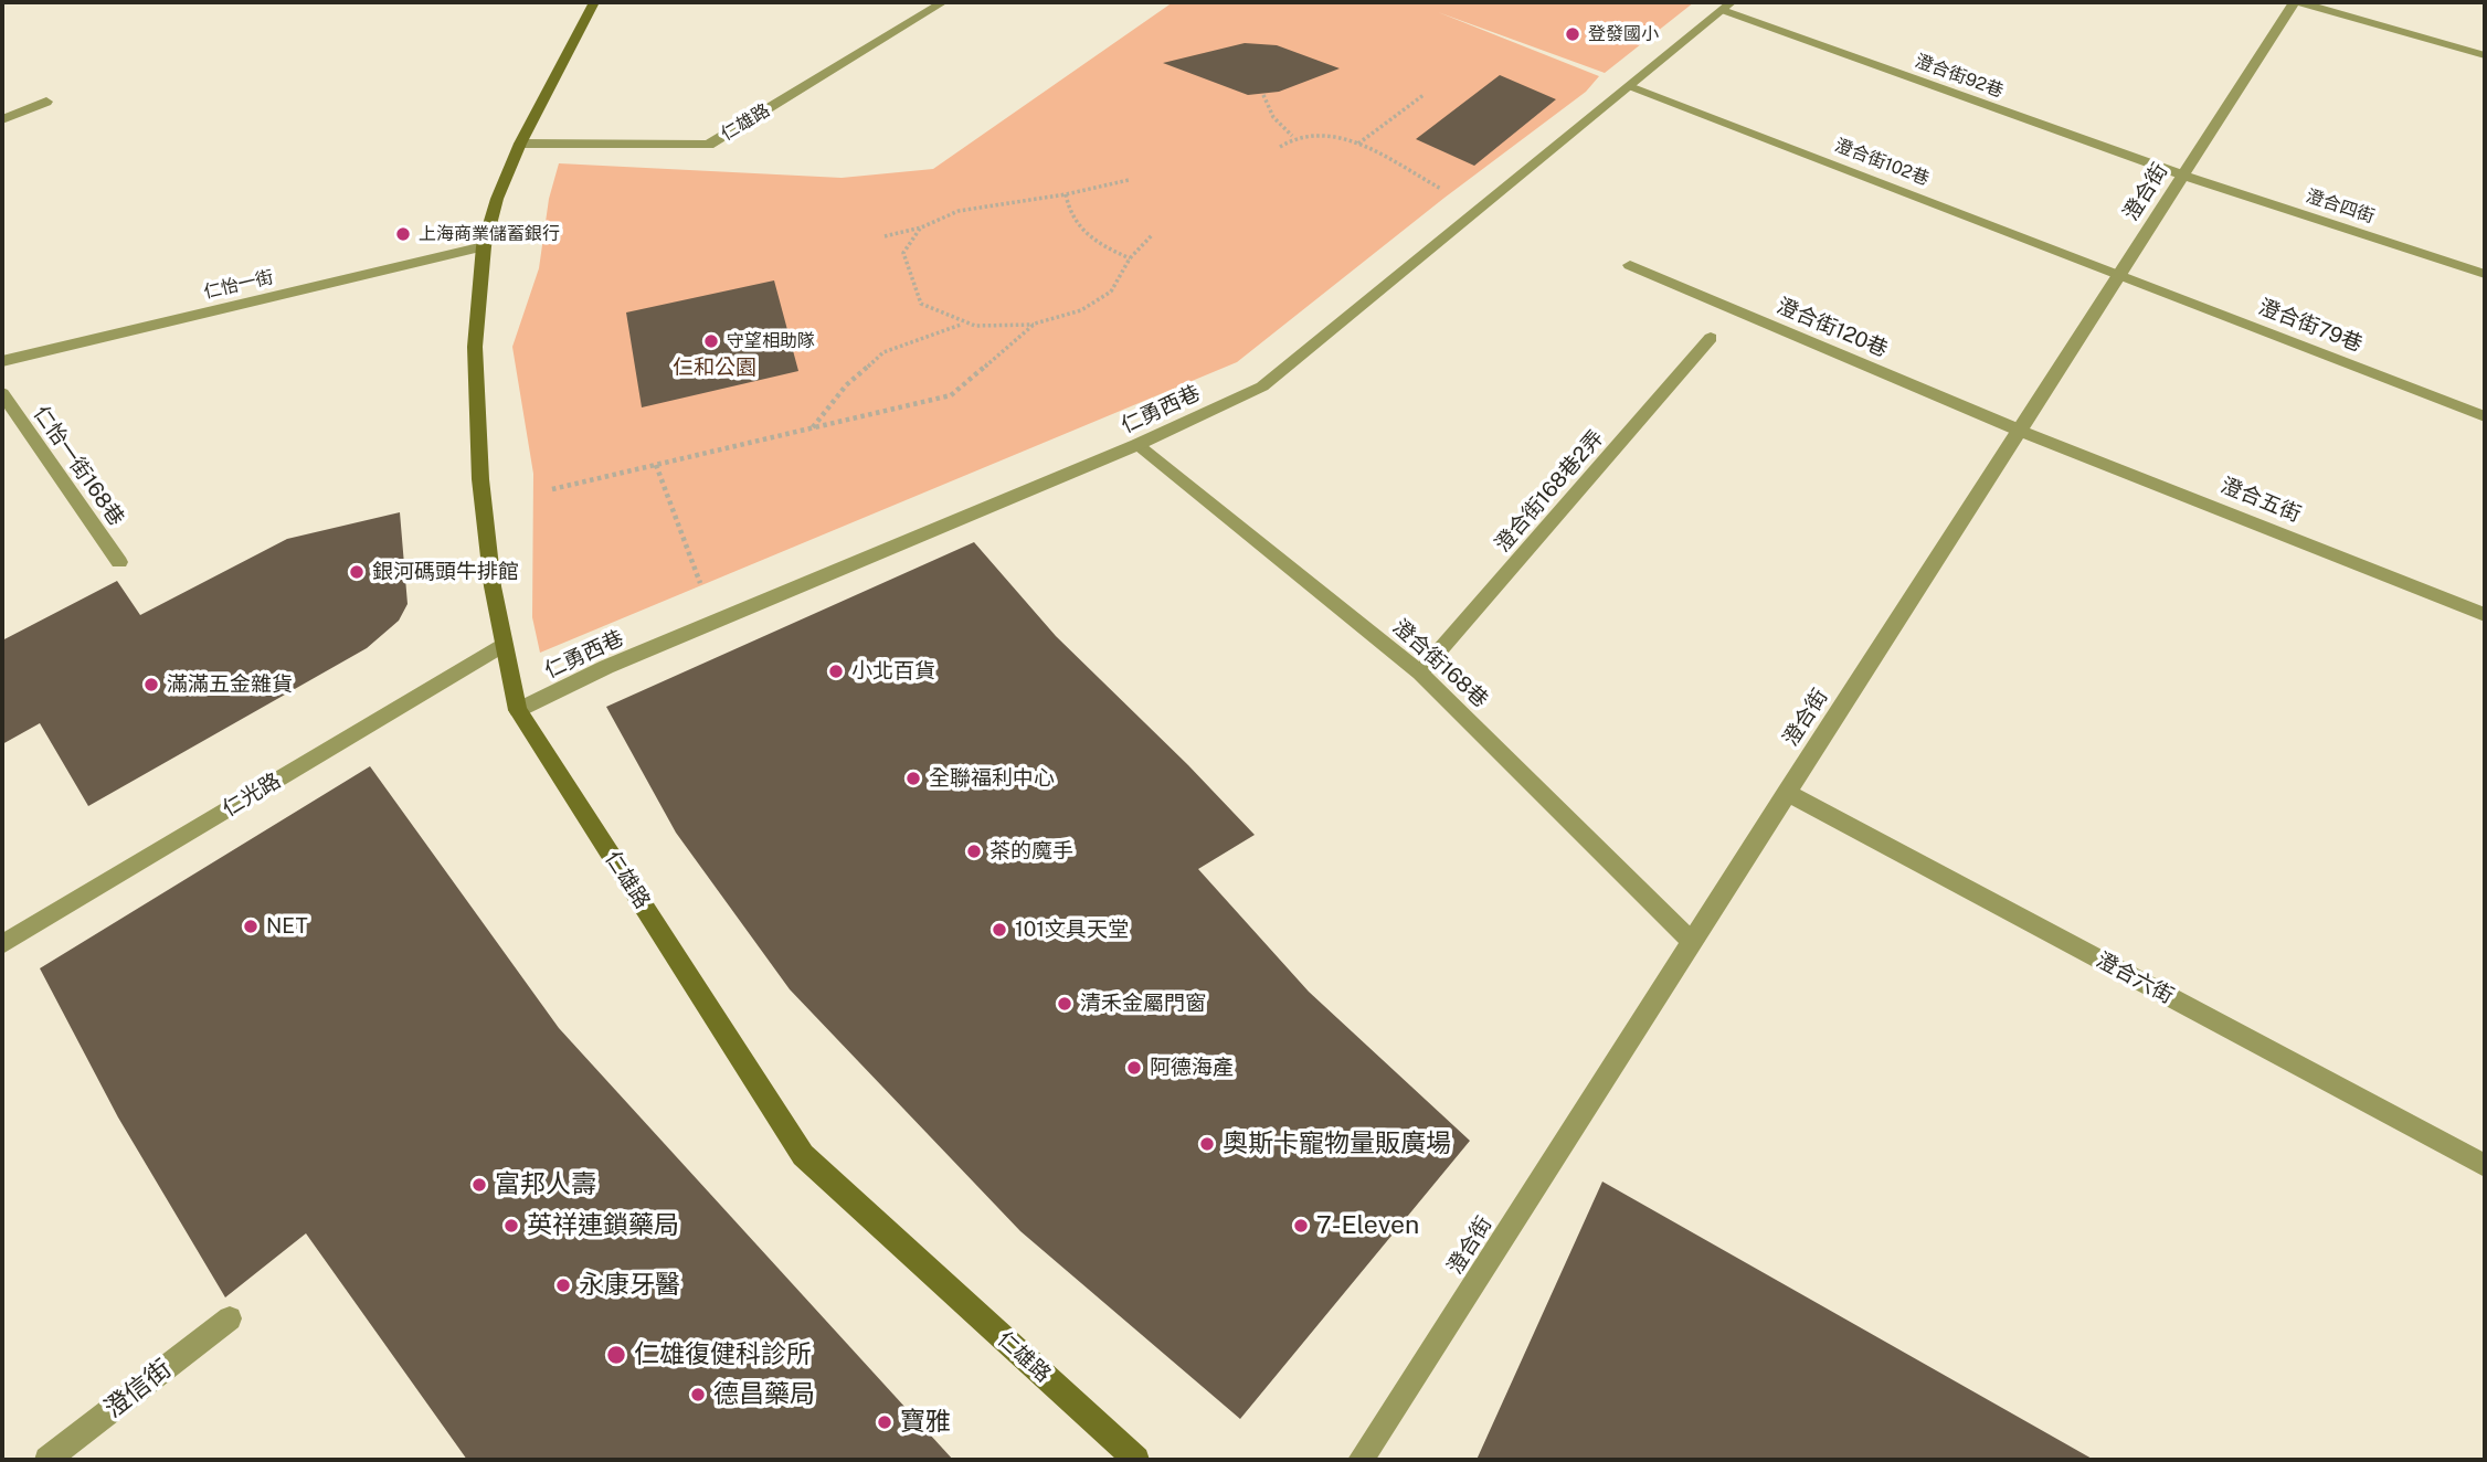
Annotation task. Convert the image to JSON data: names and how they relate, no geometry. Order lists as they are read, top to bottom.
{
  "streets": {
    "street": [
      "澄合街92巷",
      "仁雄路",
      "澄合街102巷",
      "澄合街",
      "澄合四街",
      "仁怡一街",
      "澄合街79巷",
      "澄合街120巷",
      "仁勇西巷",
      "仁怡一街168巷",
      "澄合街168巷2弄",
      "澄合五街",
      "澄合街168巷",
      "仁光路",
      "澄合六街",
      "澄信街"
    ]
  },
  "crossings": [
    ["澄合街92巷", "澄合街"],
    ["澄合街92巷", "澄合四街"],
    ["澄合街92巷", "仁勇西巷"],
    ["仁雄路", "仁怡一街"],
    ["仁雄路", "仁勇西巷"],
    ["仁雄路", "仁光路"],
    ["澄合街102巷", "澄合街"],
    ["澄合街102巷", "澄合街79巷"],
    ["澄合街102巷", "仁勇西巷"],
    ["澄合街", "澄合四街"],
    ["澄合街", "澄合街79巷"],
    ["澄合街", "澄合街120巷"],
    ["澄合街", "澄合五街"],
    ["澄合街", "澄合街168巷"],
    ["澄合街", "澄合六街"],
    ["澄合街120巷", "澄合五街"],
    ["仁勇西巷", "澄合街168巷"],
    ["澄合街168巷2弄", "澄合街168巷"]
  ],
  "parks": ["仁和公園"],
  "places": [
    "登發國小",
    "上海商業儲蓄銀行",
    "守望相助隊",
    "銀河碼頭牛排館",
    "小北百貨",
    "滿滿五金雜貨",
    "全聯福利中心",
    "茶的魔手",
    "NET",
    "101文具天堂",
    "清禾金屬門窗",
    "阿德海產",
    "奧斯卡寵物量販廣場",
    "富邦人壽",
    "英祥連鎖藥局",
    "7-Eleven",
    "永康牙醫",
    "仁雄復健科診所",
    "德昌藥局",
    "寶雅"
  ]
}
